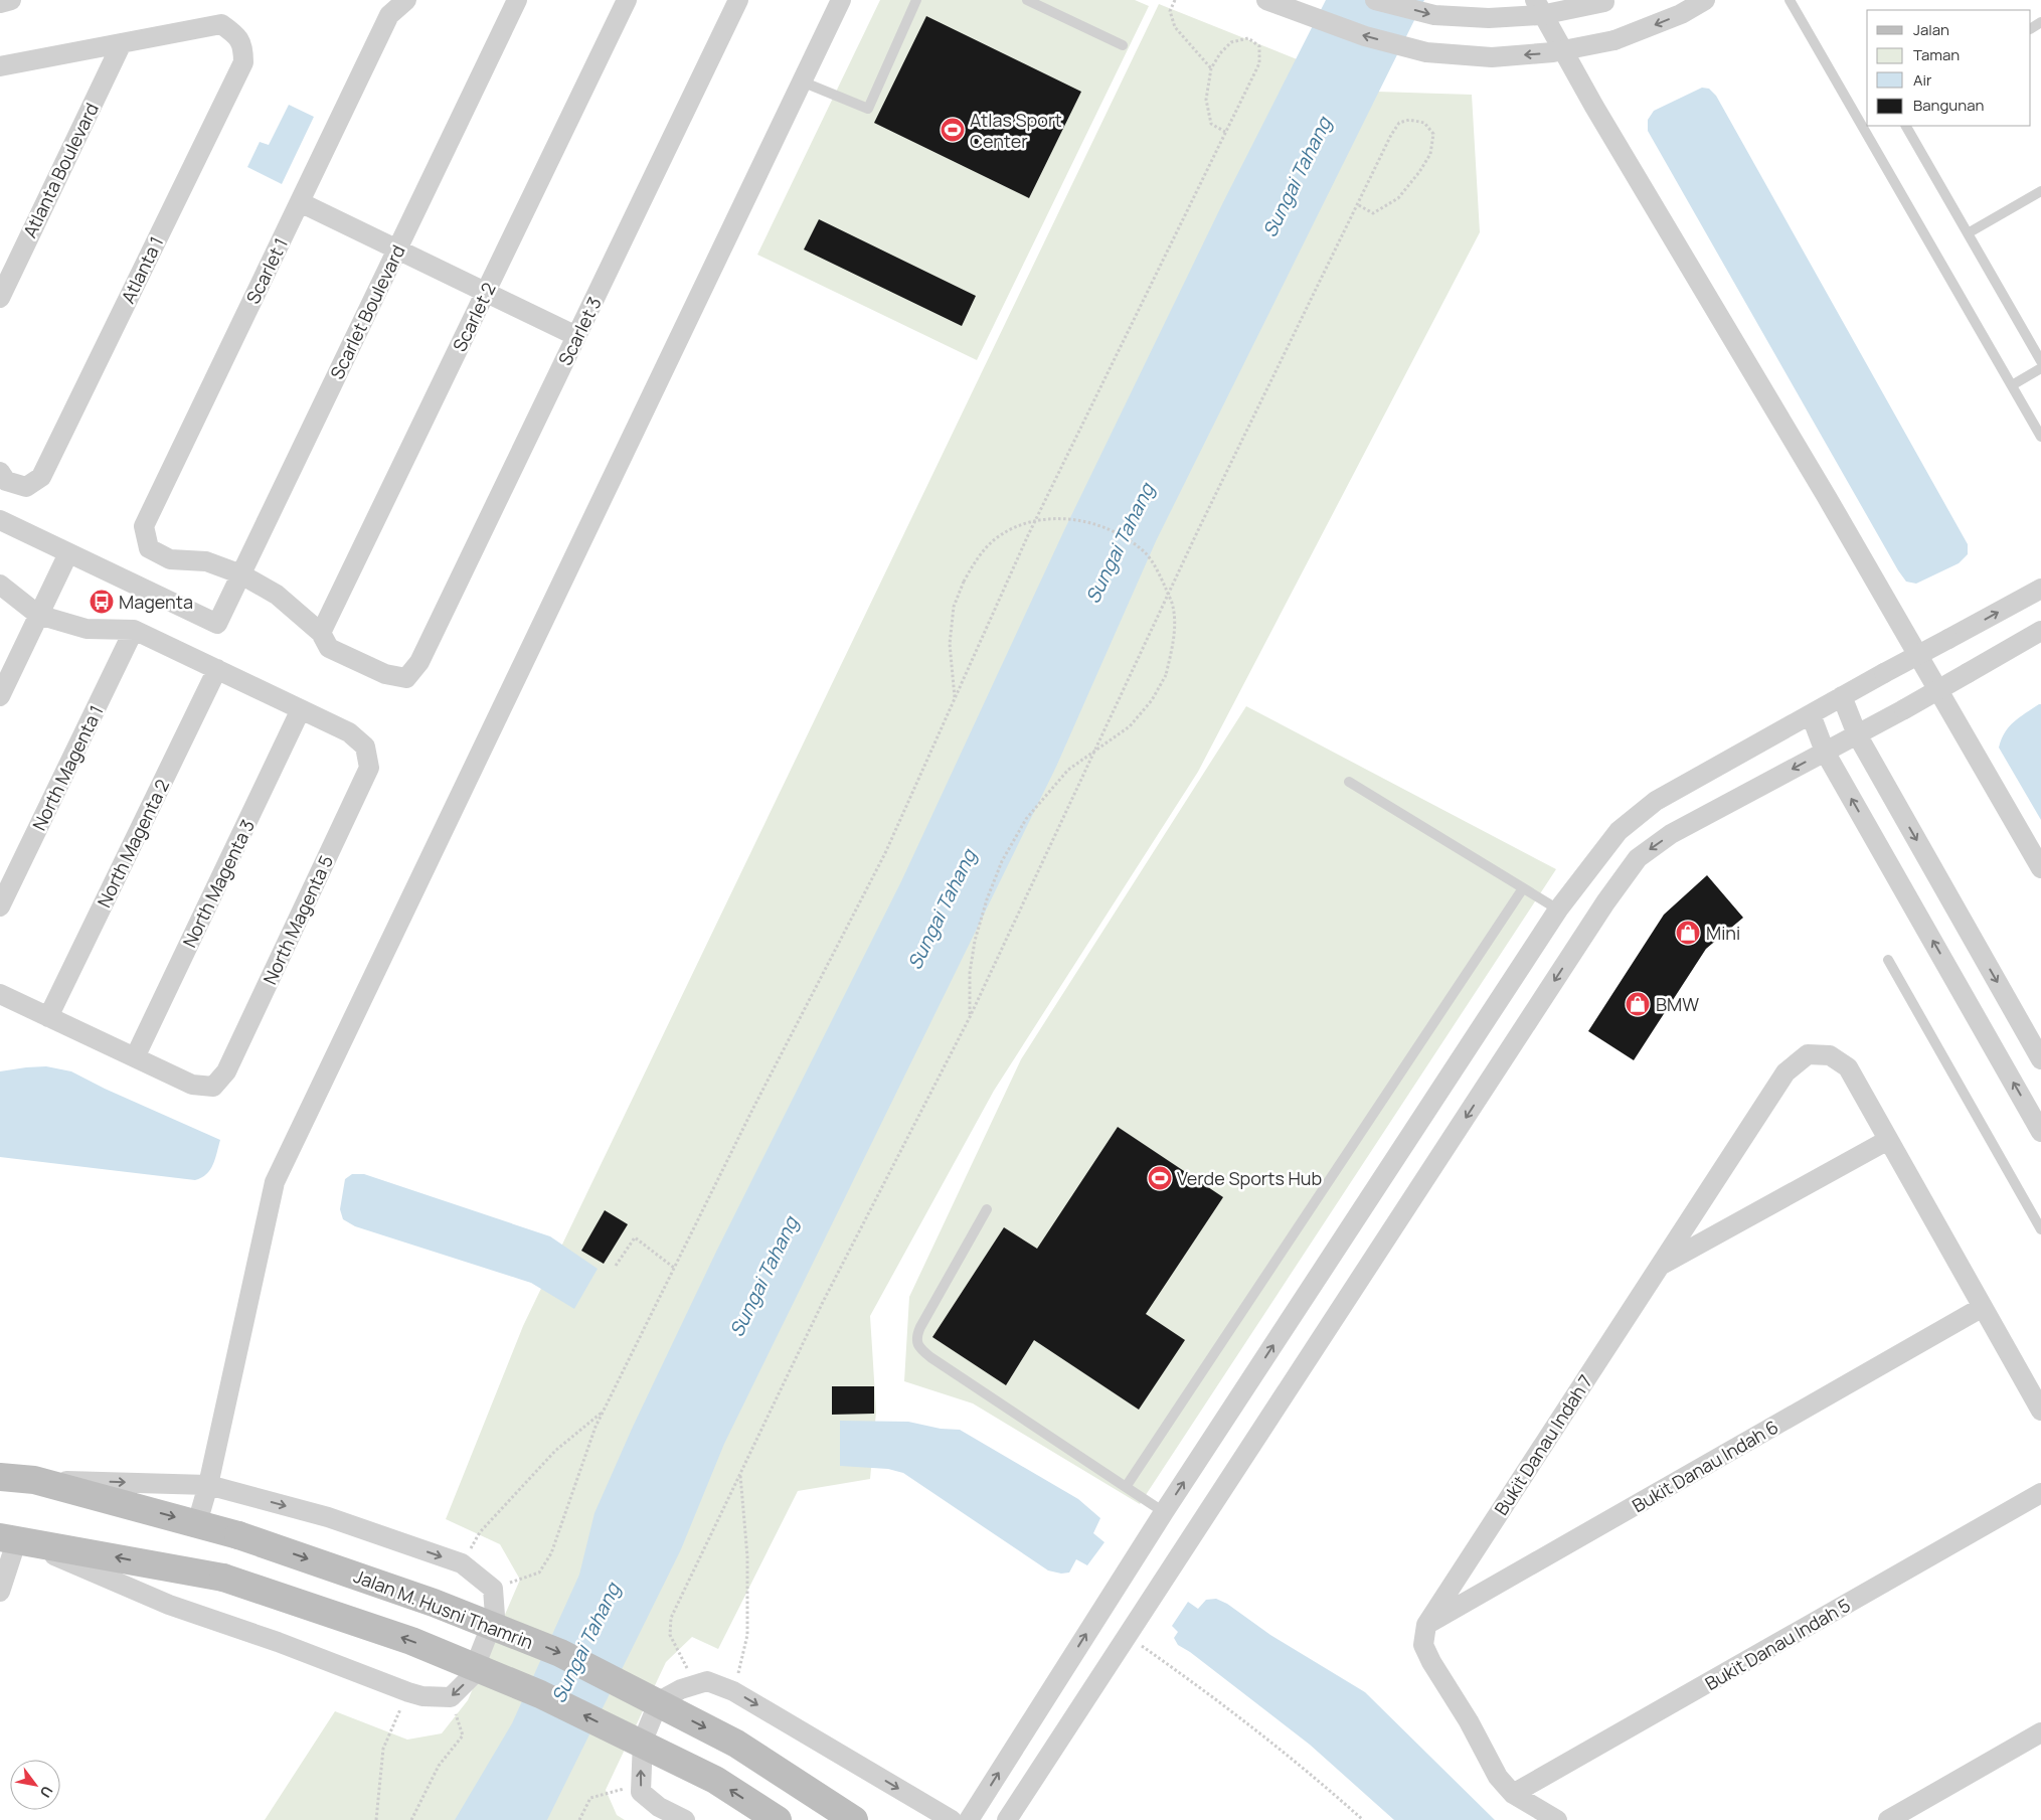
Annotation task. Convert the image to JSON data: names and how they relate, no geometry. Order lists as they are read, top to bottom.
{
  "streets": {
    "main road": ["Jalan M. Husni Thamrin"],
    "street": [
      "Atlanta Boulevard",
      "Atlanta 1",
      "Scarlet 1",
      "Scarlet Boulevard",
      "Scarlet 2",
      "Scarlet 3",
      "North Magenta 1",
      "North Magenta 2",
      "North Magenta 3",
      "North Magenta 5",
      "Bukit Danau Indah 7",
      "Bukit Danau Indah 6",
      "Bukit Danau Indah 5"
    ]
  },
  "crossings": [
    ["Atlanta Boulevard", "Atlanta 1"],
    ["Scarlet 1", "Scarlet Boulevard"],
    ["Scarlet 2", "Scarlet 3"],
    ["North Magenta 3", "North Magenta 5"],
    ["Bukit Danau Indah 7", "Bukit Danau Indah 6"]
  ],
  "water": ["Sungai Tahang"],
  "places": {
    "sports": ["Atlas Sport Center", "Verde Sports Hub"],
    "bus stop": ["Magenta"],
    "shop": ["Mini", "BMW"]
  },
  "legend": [
    "Jalan",
    "Taman",
    "Air",
    "Bangunan"
  ],
  "north": "bottom right"
}
